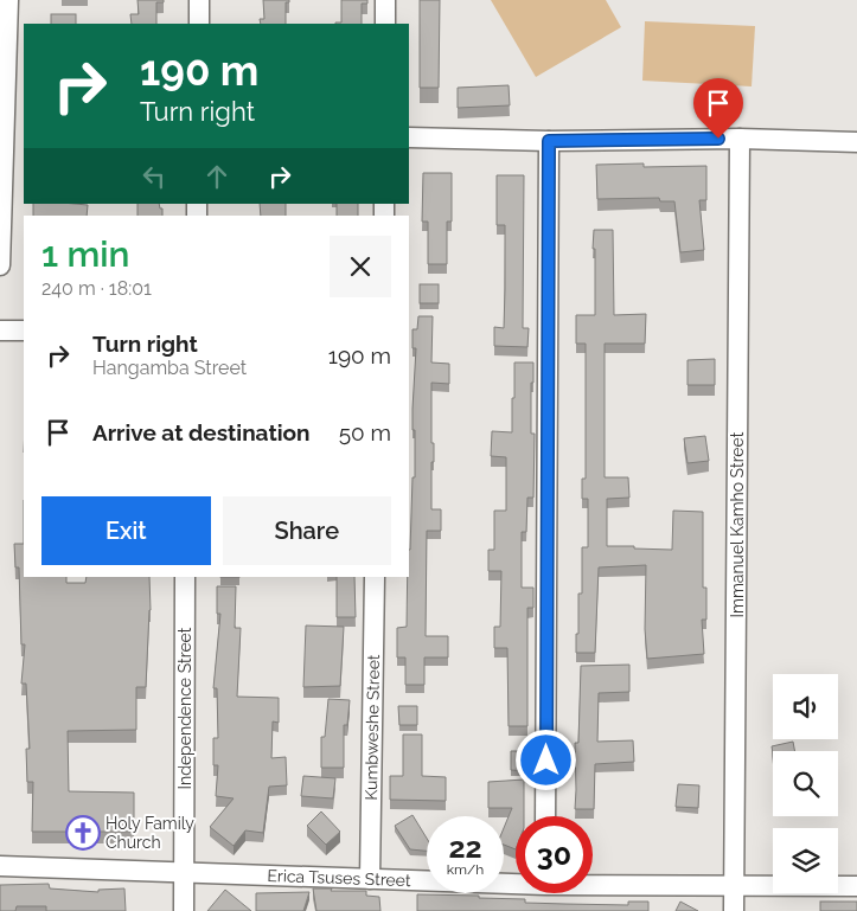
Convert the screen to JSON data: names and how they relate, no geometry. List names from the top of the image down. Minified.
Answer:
{"streets":{"street":["Immanuel Kamho Street","Independence Street","Kumbweshe Street","Erica Tsuses Street"]},"crossings":[["Immanuel Kamho Street","Erica Tsuses Street"],["Independence Street","Erica Tsuses Street"],["Kumbweshe Street","Erica Tsuses Street"]],"places":{"church":["Holy Family Church"]},"page":{"turn":["190 m","Turn right"],"heading":["1 min","240 m · 18:01"],"list":[{"name":"Turn right","note":"Hangamba Street","value":"190 m"},{"name":"Arrive at destination","value":"50 m"}],"buttons":["Exit","Share"],"speed":"22 km/h","limit":"30"}}
